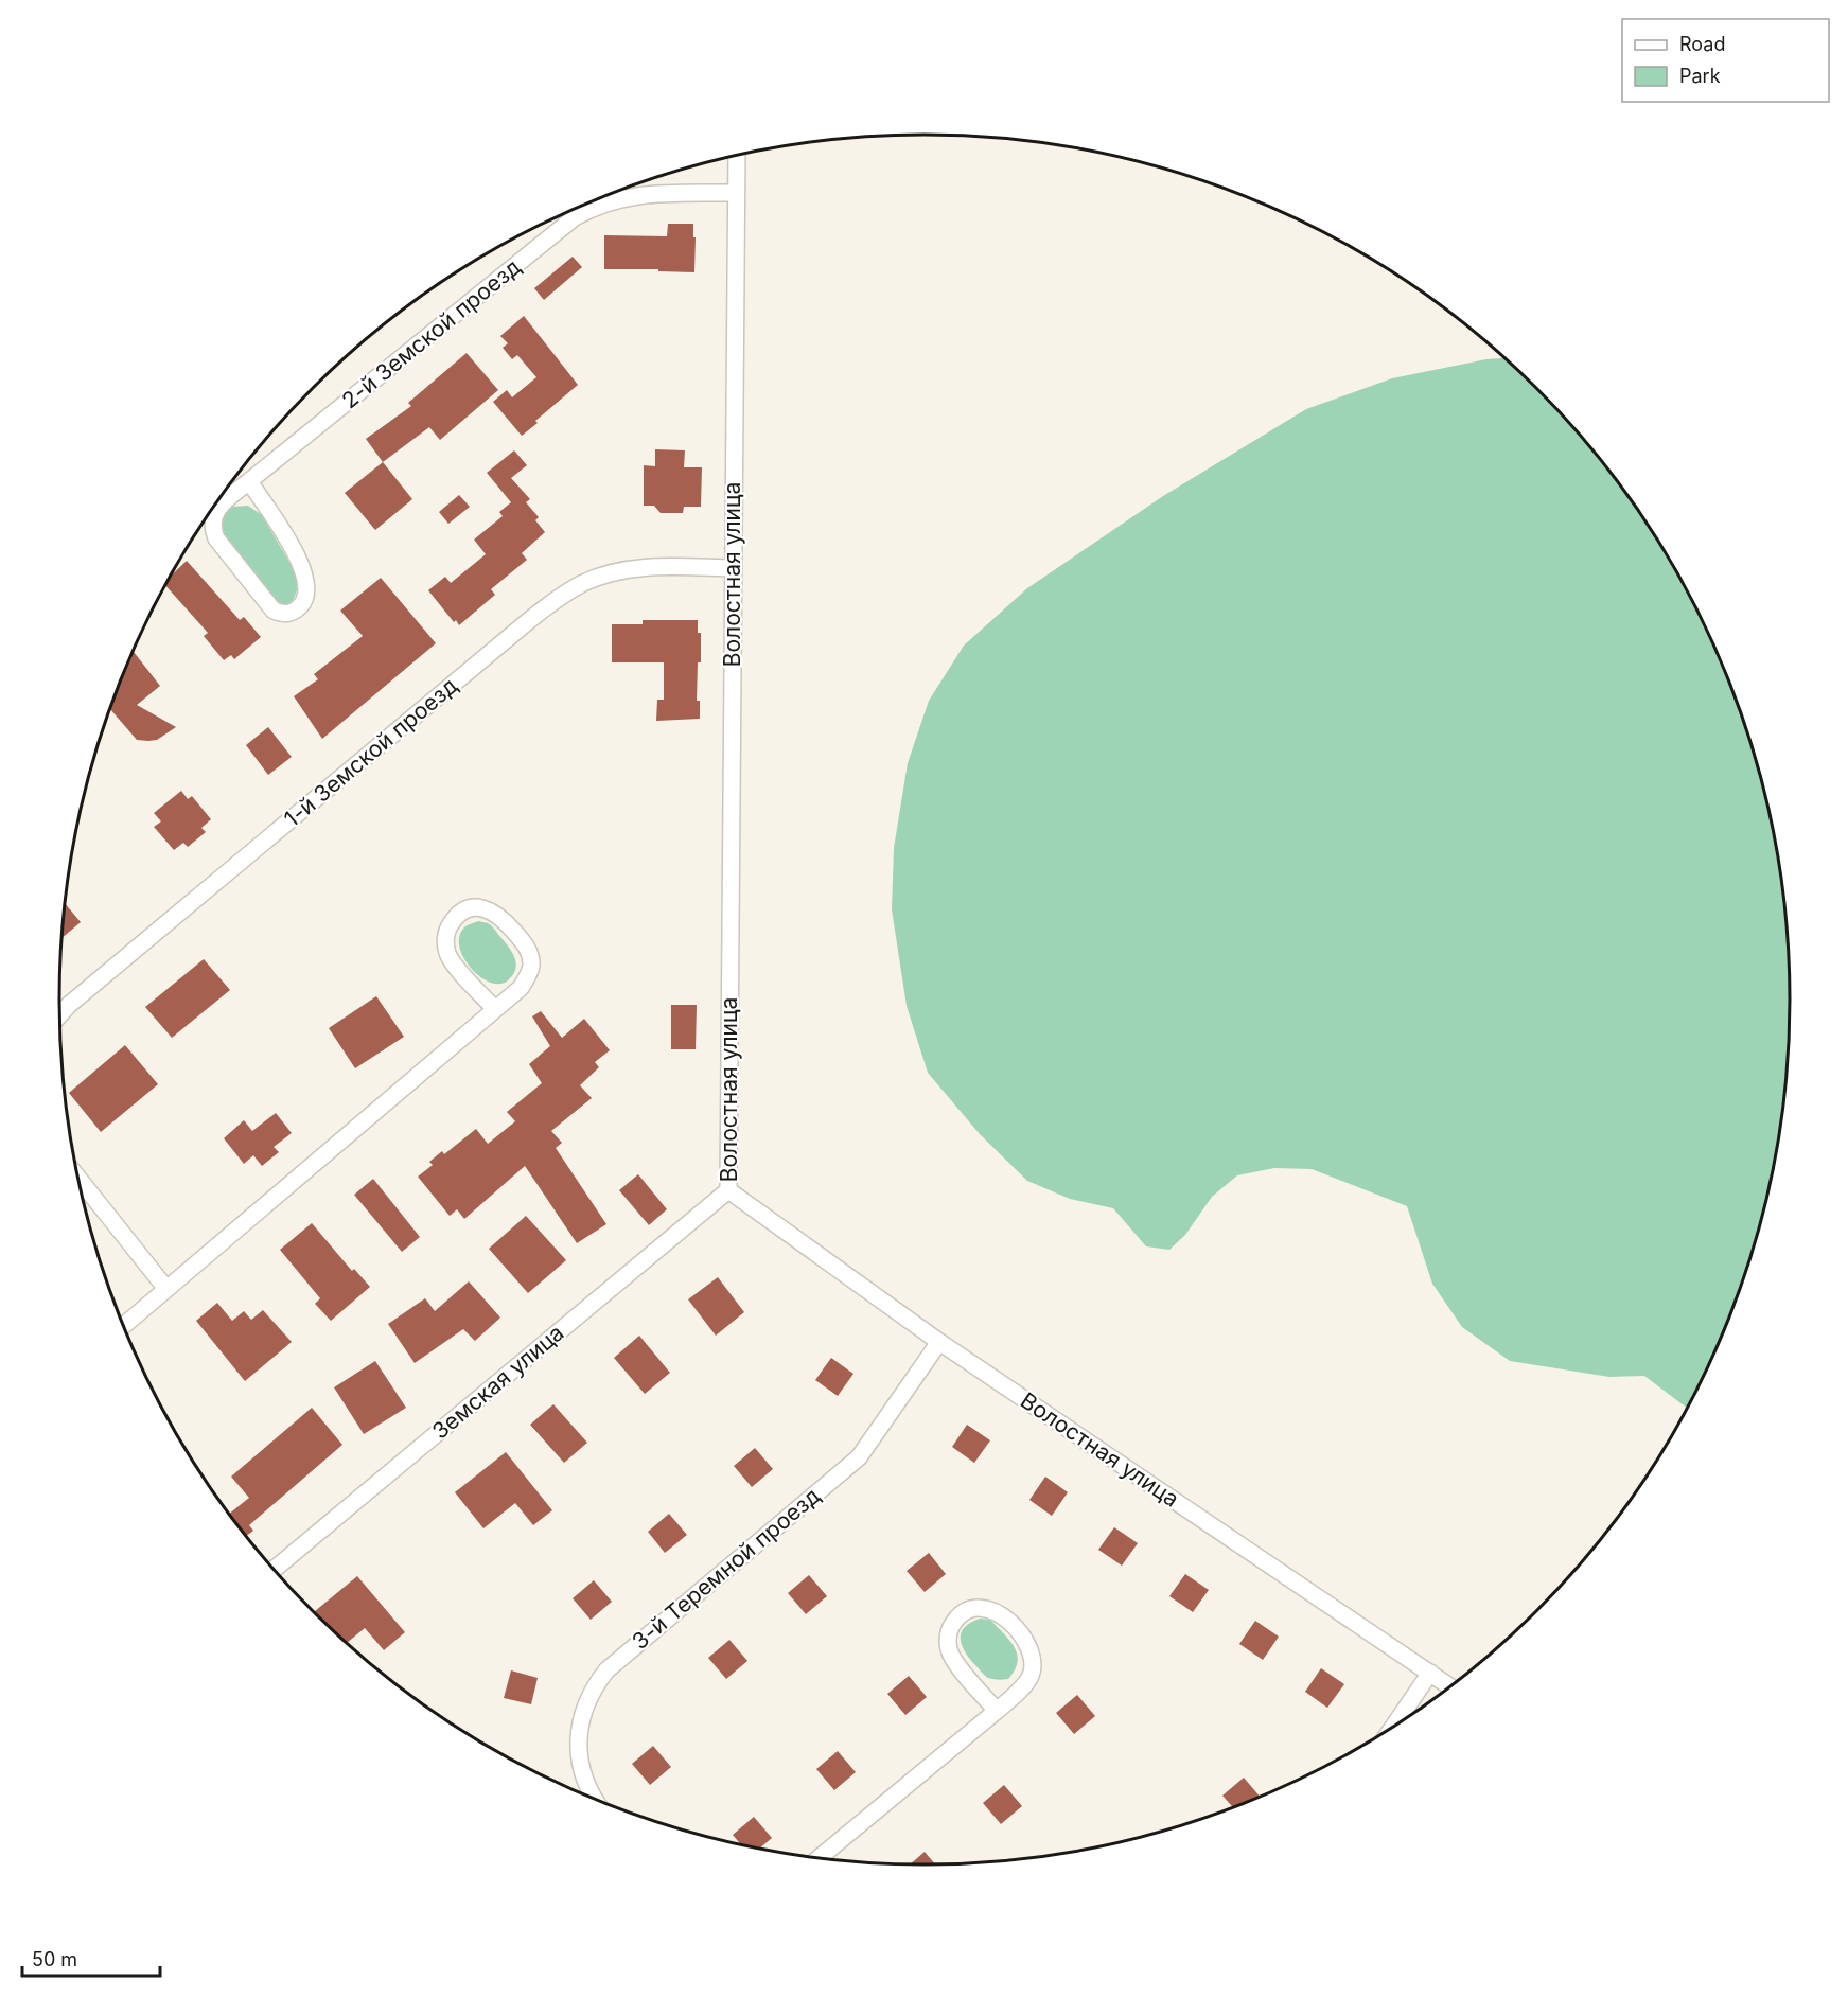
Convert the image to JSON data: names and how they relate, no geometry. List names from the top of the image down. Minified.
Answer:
{"streets":{"street":["2-й Земской проезд","Волостная улица","1-й Земской проезд","Земская улица","3-й Теремной проезд"]},"crossings":[["2-й Земской проезд","Волостная улица"],["Волостная улица","1-й Земской проезд"],["Волостная улица","Земская улица"],["Волостная улица","3-й Теремной проезд"]],"legend":["Road","Park"],"scale_bar":"50 m"}
